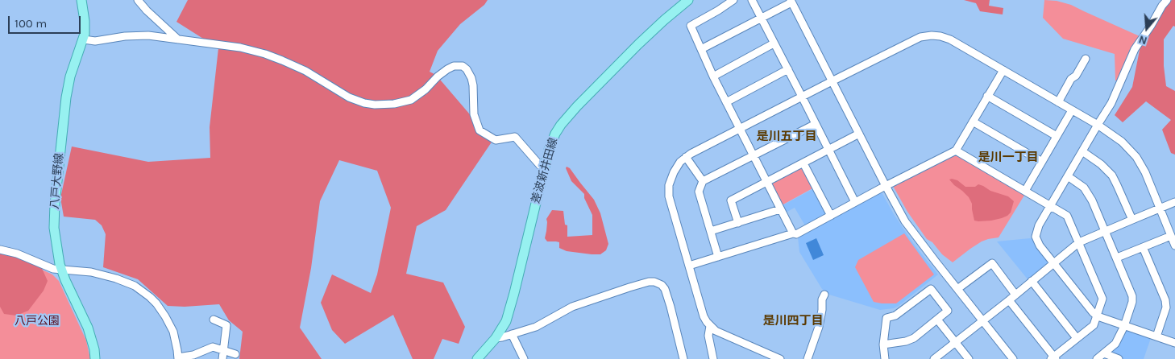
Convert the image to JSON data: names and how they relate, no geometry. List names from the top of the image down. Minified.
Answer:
{"streets":{"main road":["差波新井田線","八戸大野線"]},"districts":["是川五丁目","是川一丁目","是川四丁目"],"parks":["八戸公園"],"scale_bar":"100 m","north":"bottom"}
